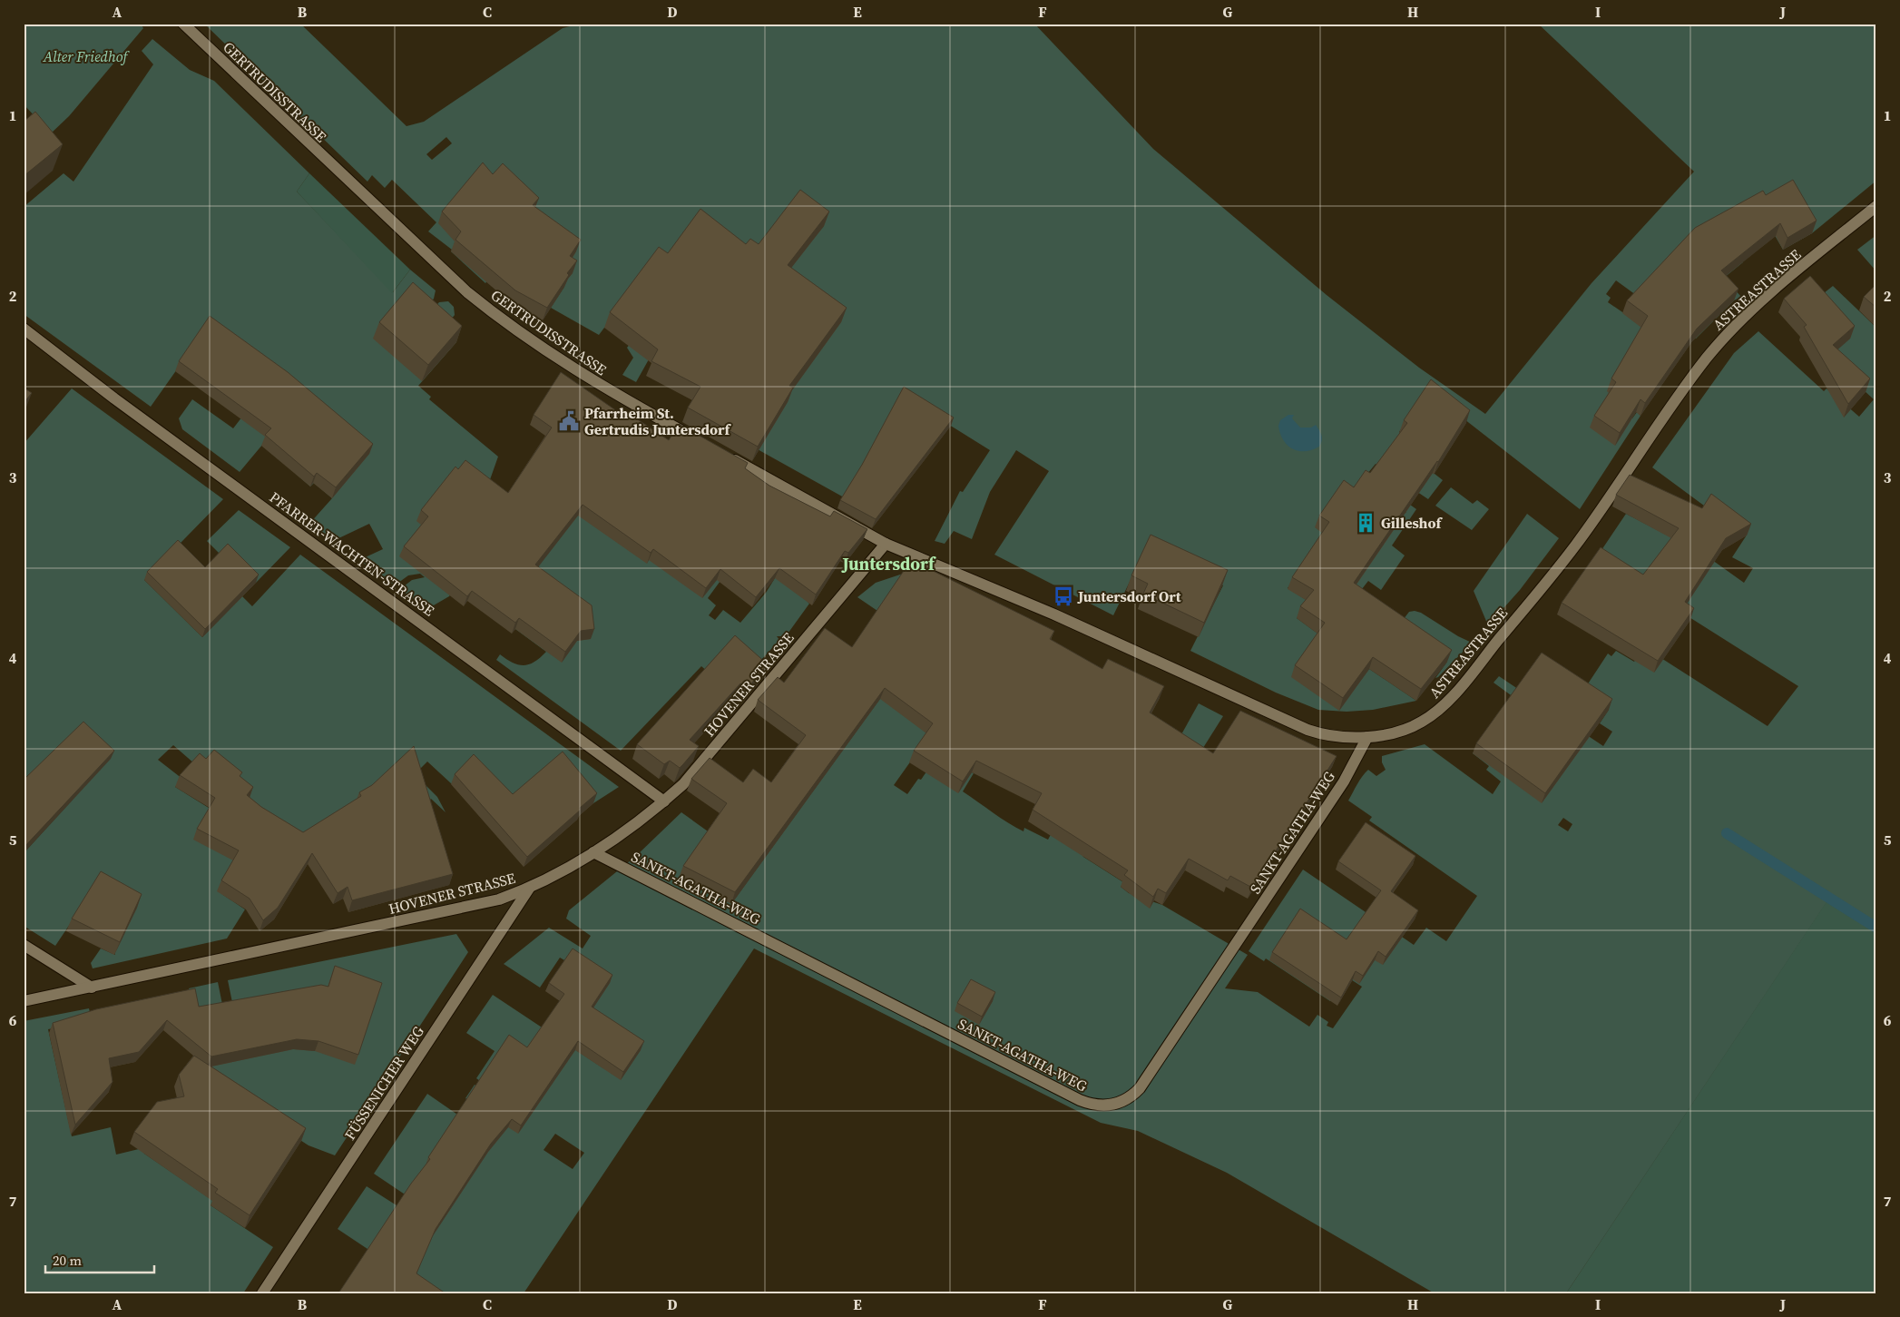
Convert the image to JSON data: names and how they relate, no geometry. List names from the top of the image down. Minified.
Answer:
{"streets":{"street":["GERTRUDISSTRASSE","ASTREASTRASSE","PFARRER-WACHTEN-STRASSE","HOVENER STRASSE","SANKT-AGATHA-WEG","FÜSSENICHER WEG"]},"crossings":[["ASTREASTRASSE","HOVENER STRASSE"],["ASTREASTRASSE","SANKT-AGATHA-WEG"],["PFARRER-WACHTEN-STRASSE","HOVENER STRASSE"],["HOVENER STRASSE","SANKT-AGATHA-WEG"],["HOVENER STRASSE","FÜSSENICHER WEG"]],"districts":["Juntersdorf"],"parks":["Alter Friedhof"],"places":{"public building":["Pfarrheim St. Gertrudis Juntersdorf"],"building":["Gilleshof"],"bus stop":["Juntersdorf Ort"]},"scale_bar":"20 m","grid":{"columns":["A","B","C","D","E","F","G","H","I","J"],"rows":["1","2","3","4","5","6","7"]}}
